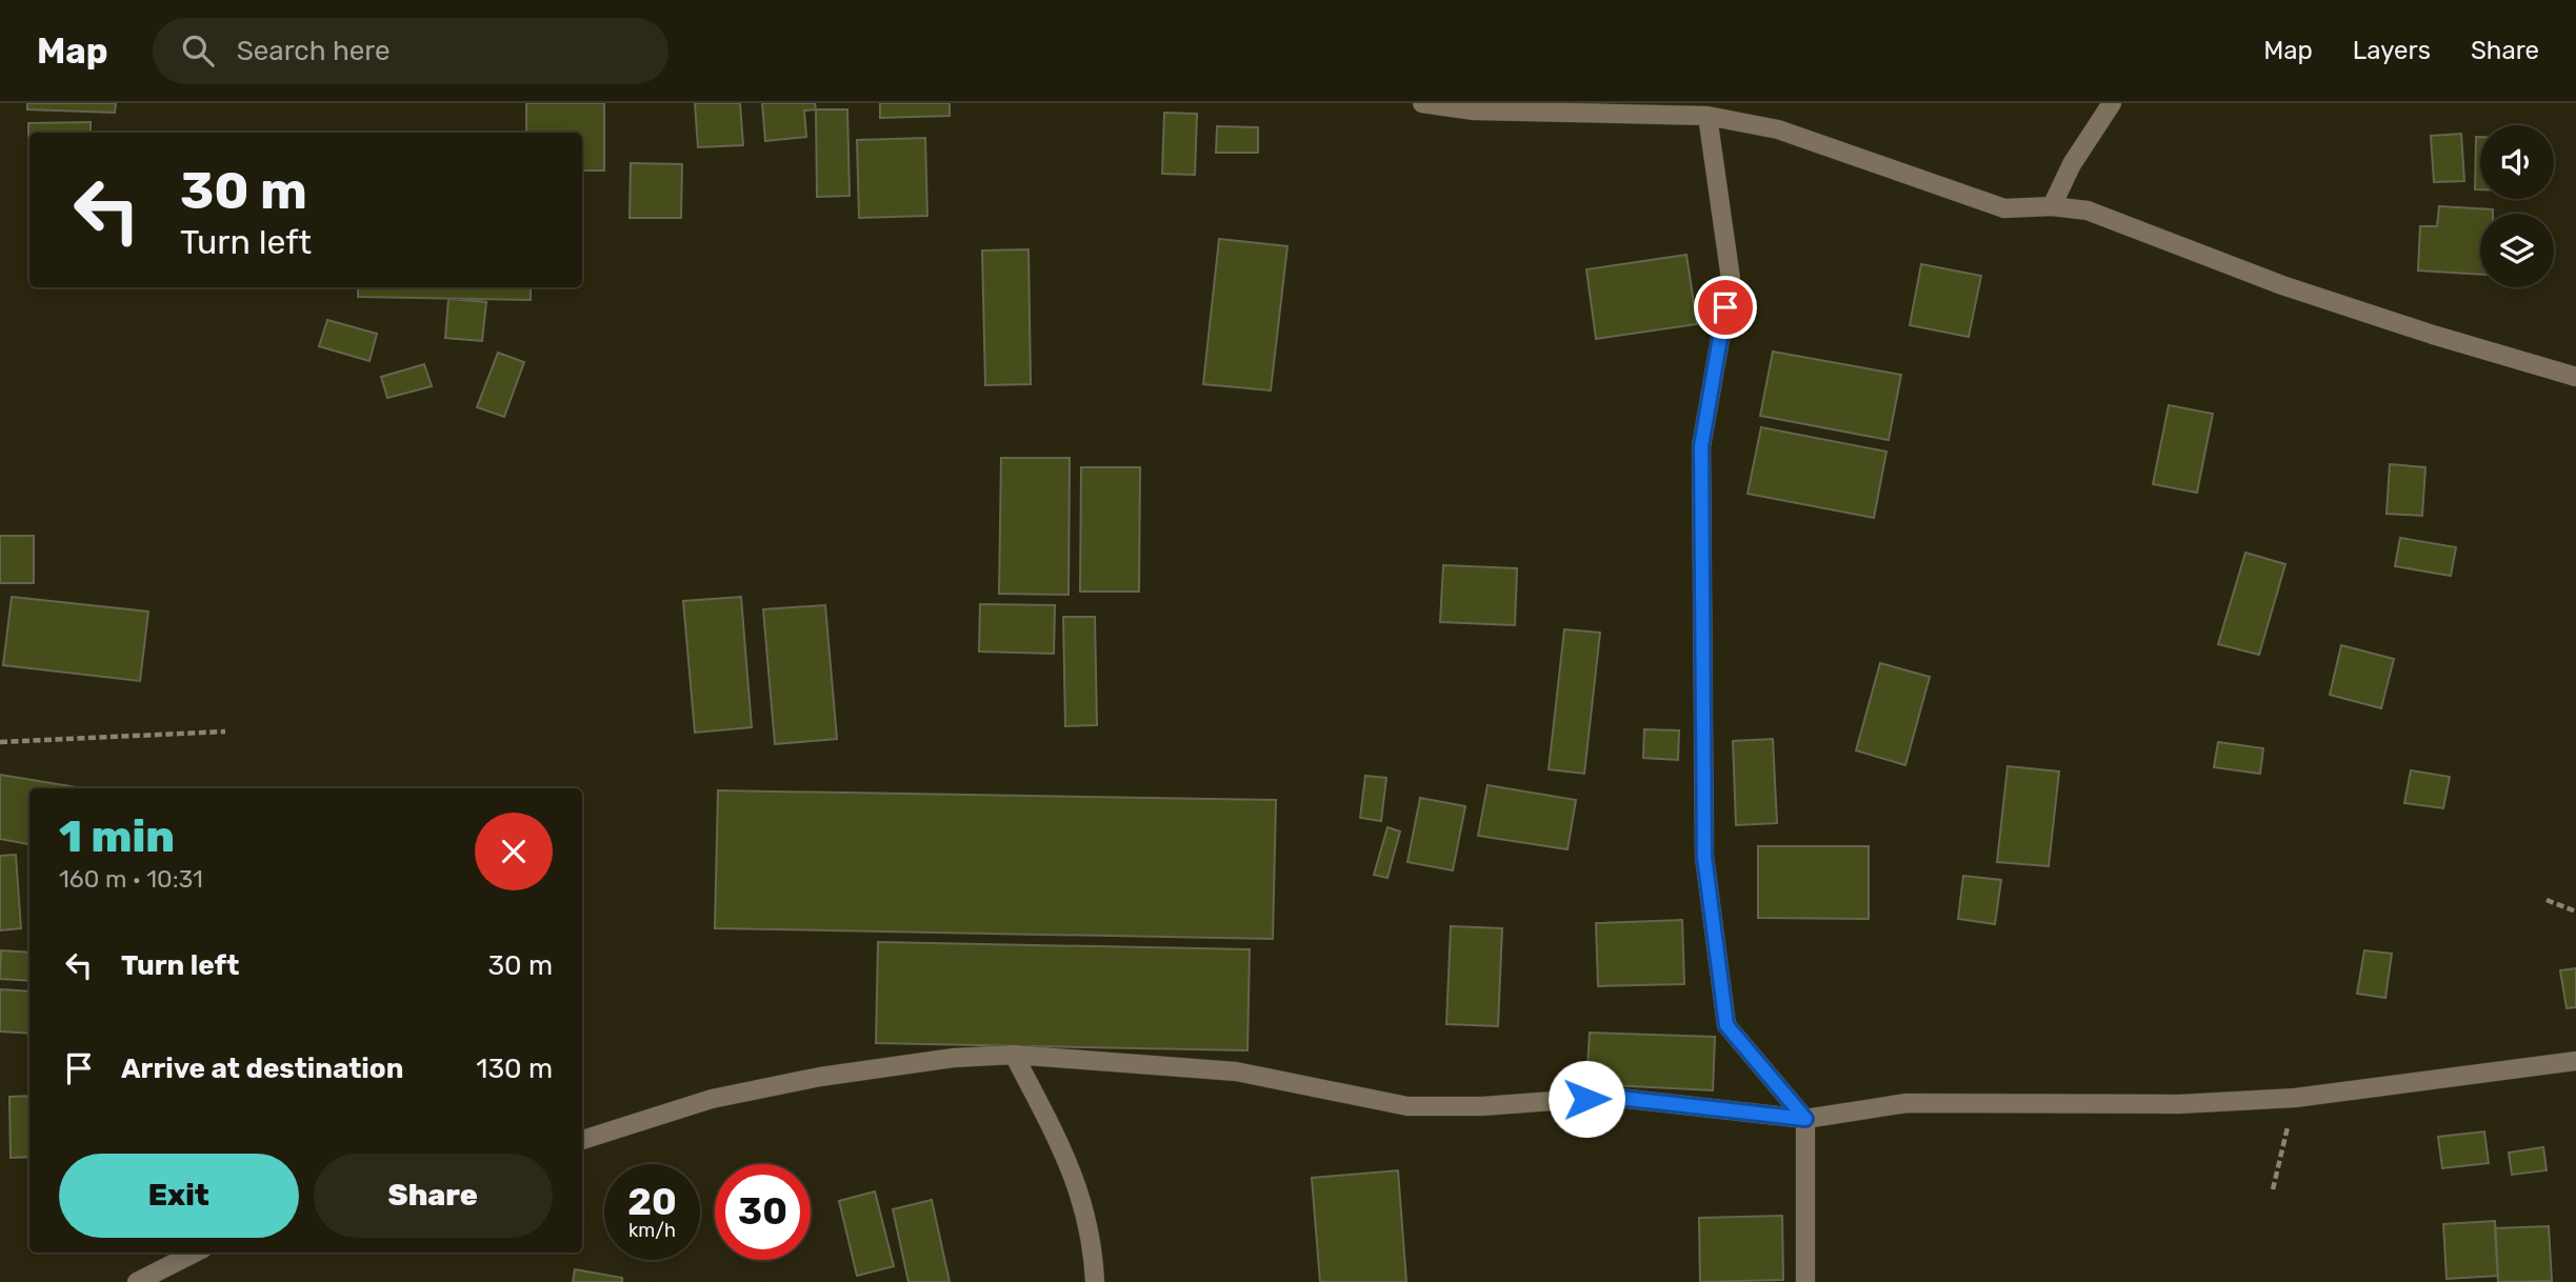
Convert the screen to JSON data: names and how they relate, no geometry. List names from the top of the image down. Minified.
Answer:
{"page":{"header":"Map","search":"Search here","nav":["Map","Layers","Share"],"turn":["30 m","Turn left"],"heading":["1 min","160 m · 10:31"],"list":[{"name":"Turn left","value":"30 m"},{"name":"Arrive at destination","value":"130 m"}],"buttons":["Exit","Share"],"speed":"20 km/h","limit":"30"}}
